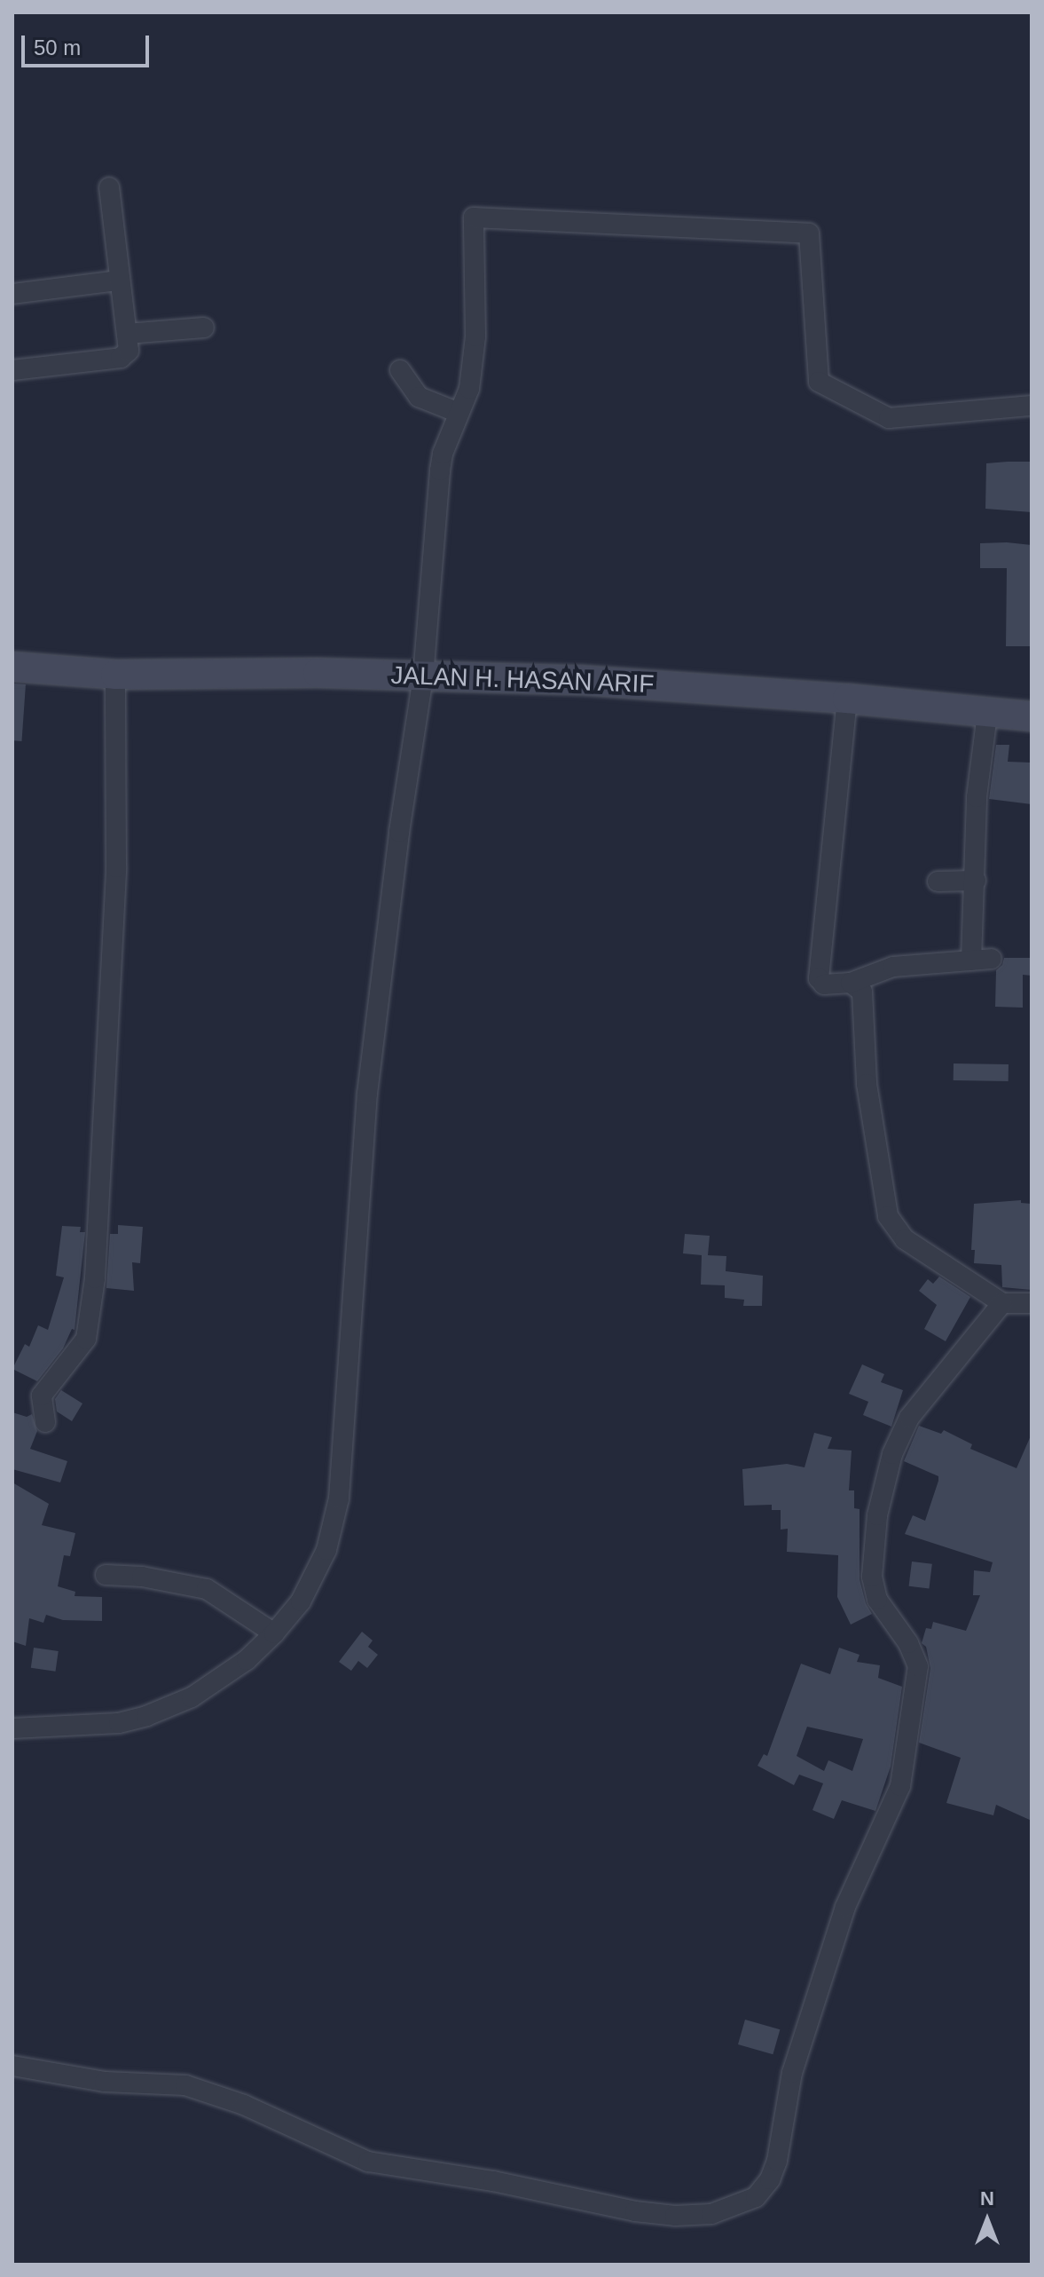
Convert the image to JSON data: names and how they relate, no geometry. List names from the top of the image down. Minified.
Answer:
{"streets":{"main road":["JALAN H. HASAN ARIF"]},"scale_bar":"50 m","north":"top"}
